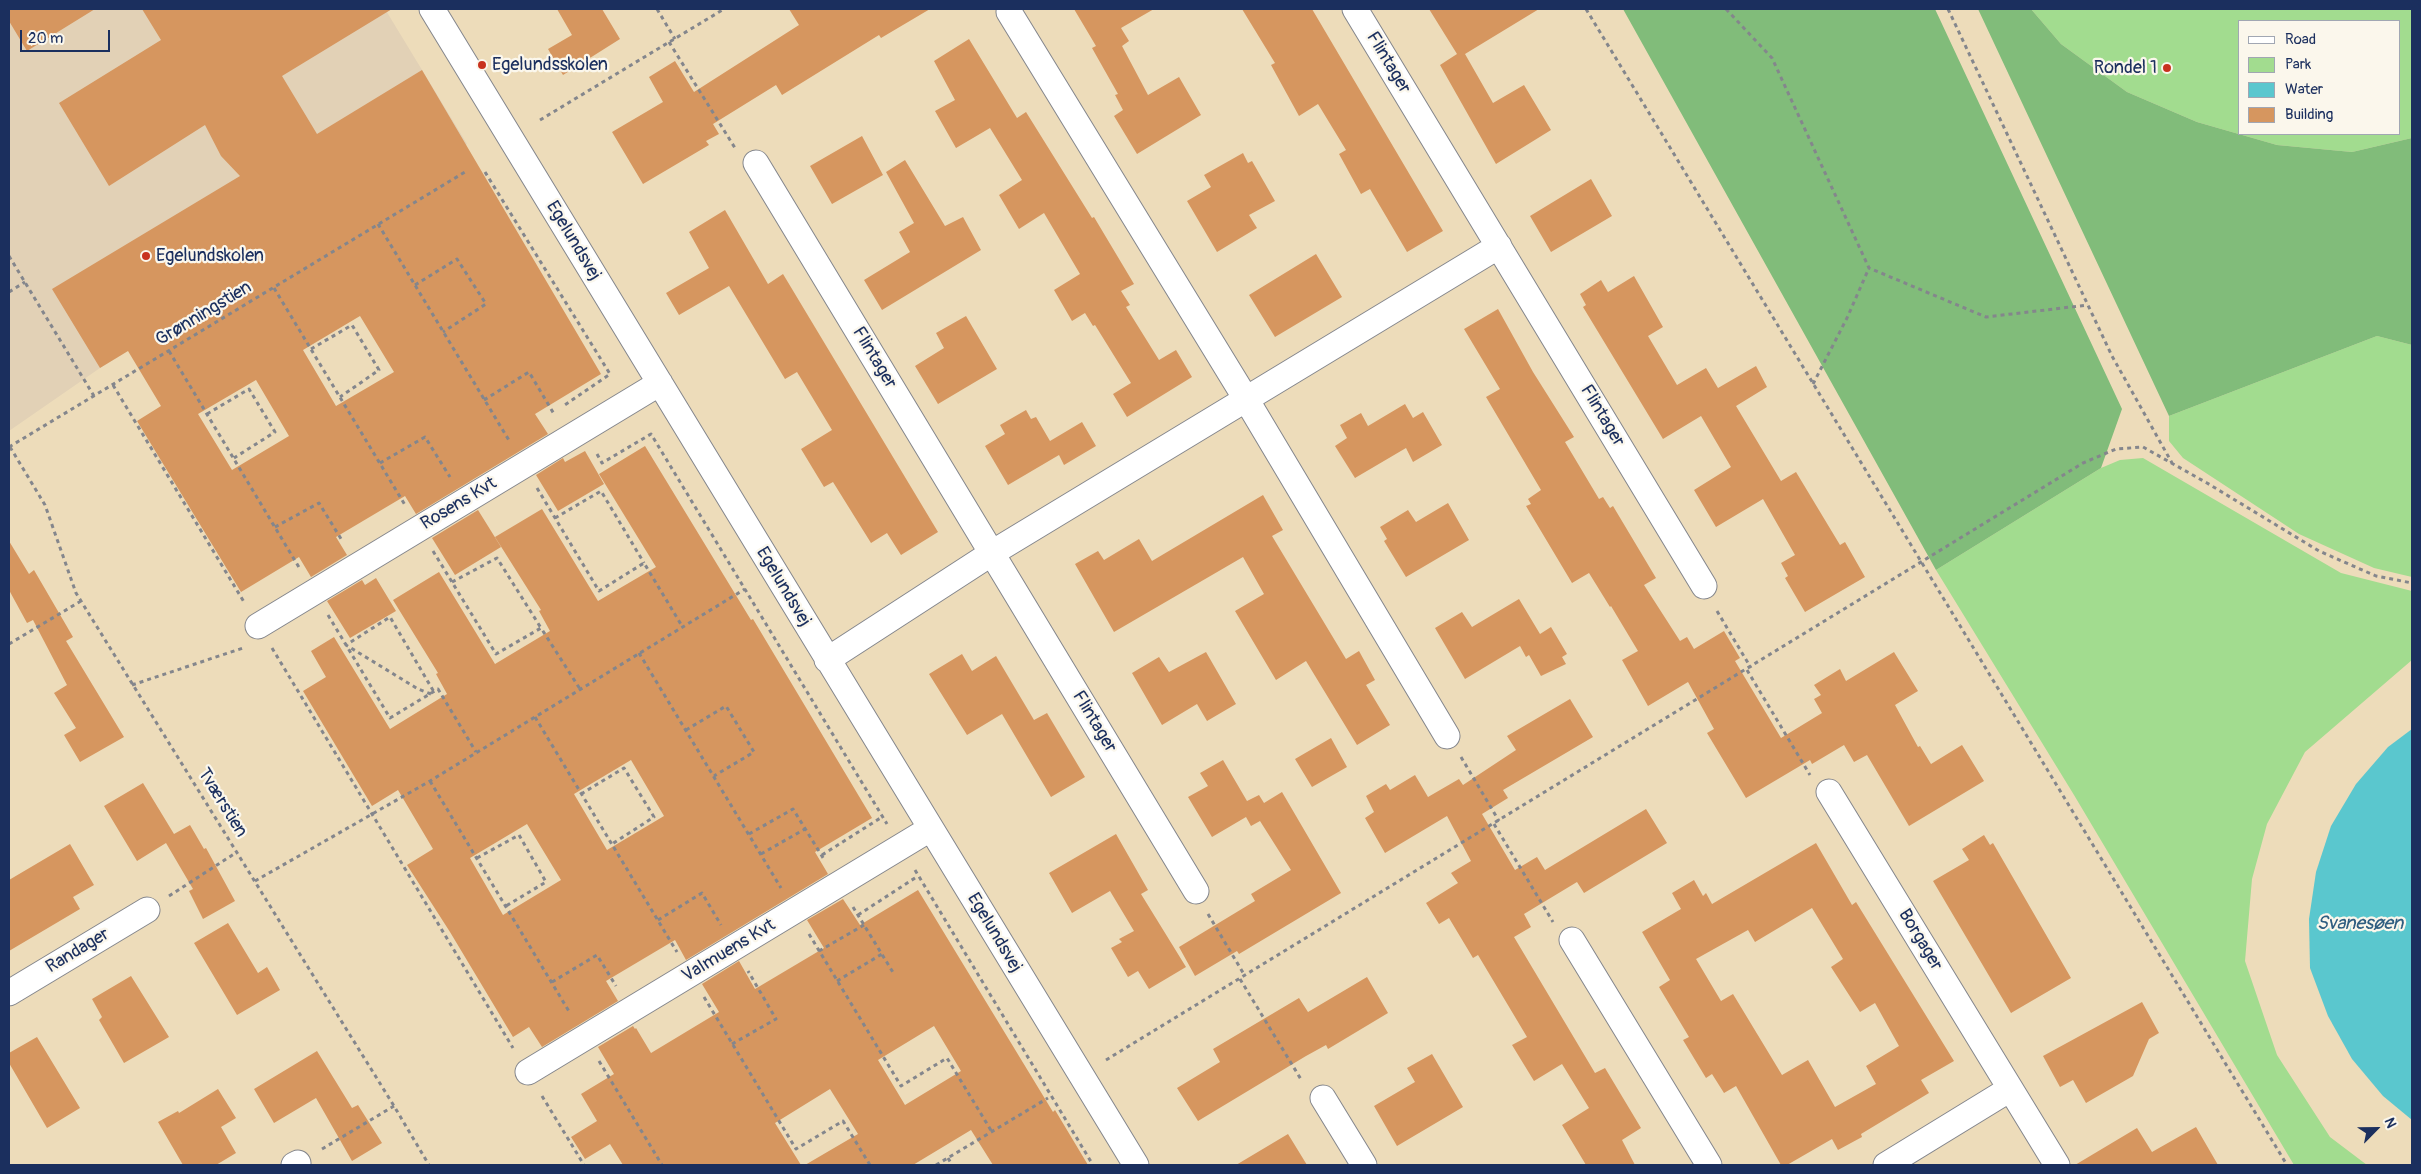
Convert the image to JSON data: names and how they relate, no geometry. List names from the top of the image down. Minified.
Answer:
{"streets":{"street":["Flintager","Egelundsvej","Rosens Kvt","Borgager","Randager","Valmuens Kvt"],"path":["Grønningstien","Tværstien"]},"crossings":[["Egelundsvej","Rosens Kvt"],["Egelundsvej","Valmuens Kvt"],["Grønningstien","Tværstien"]],"water":["Svanesøen"],"places":["Egelundsskolen","Rondel 1","Egelundskolen"],"legend":["Road","Park","Water","Building"],"scale_bar":"20 m","north":"top right"}
